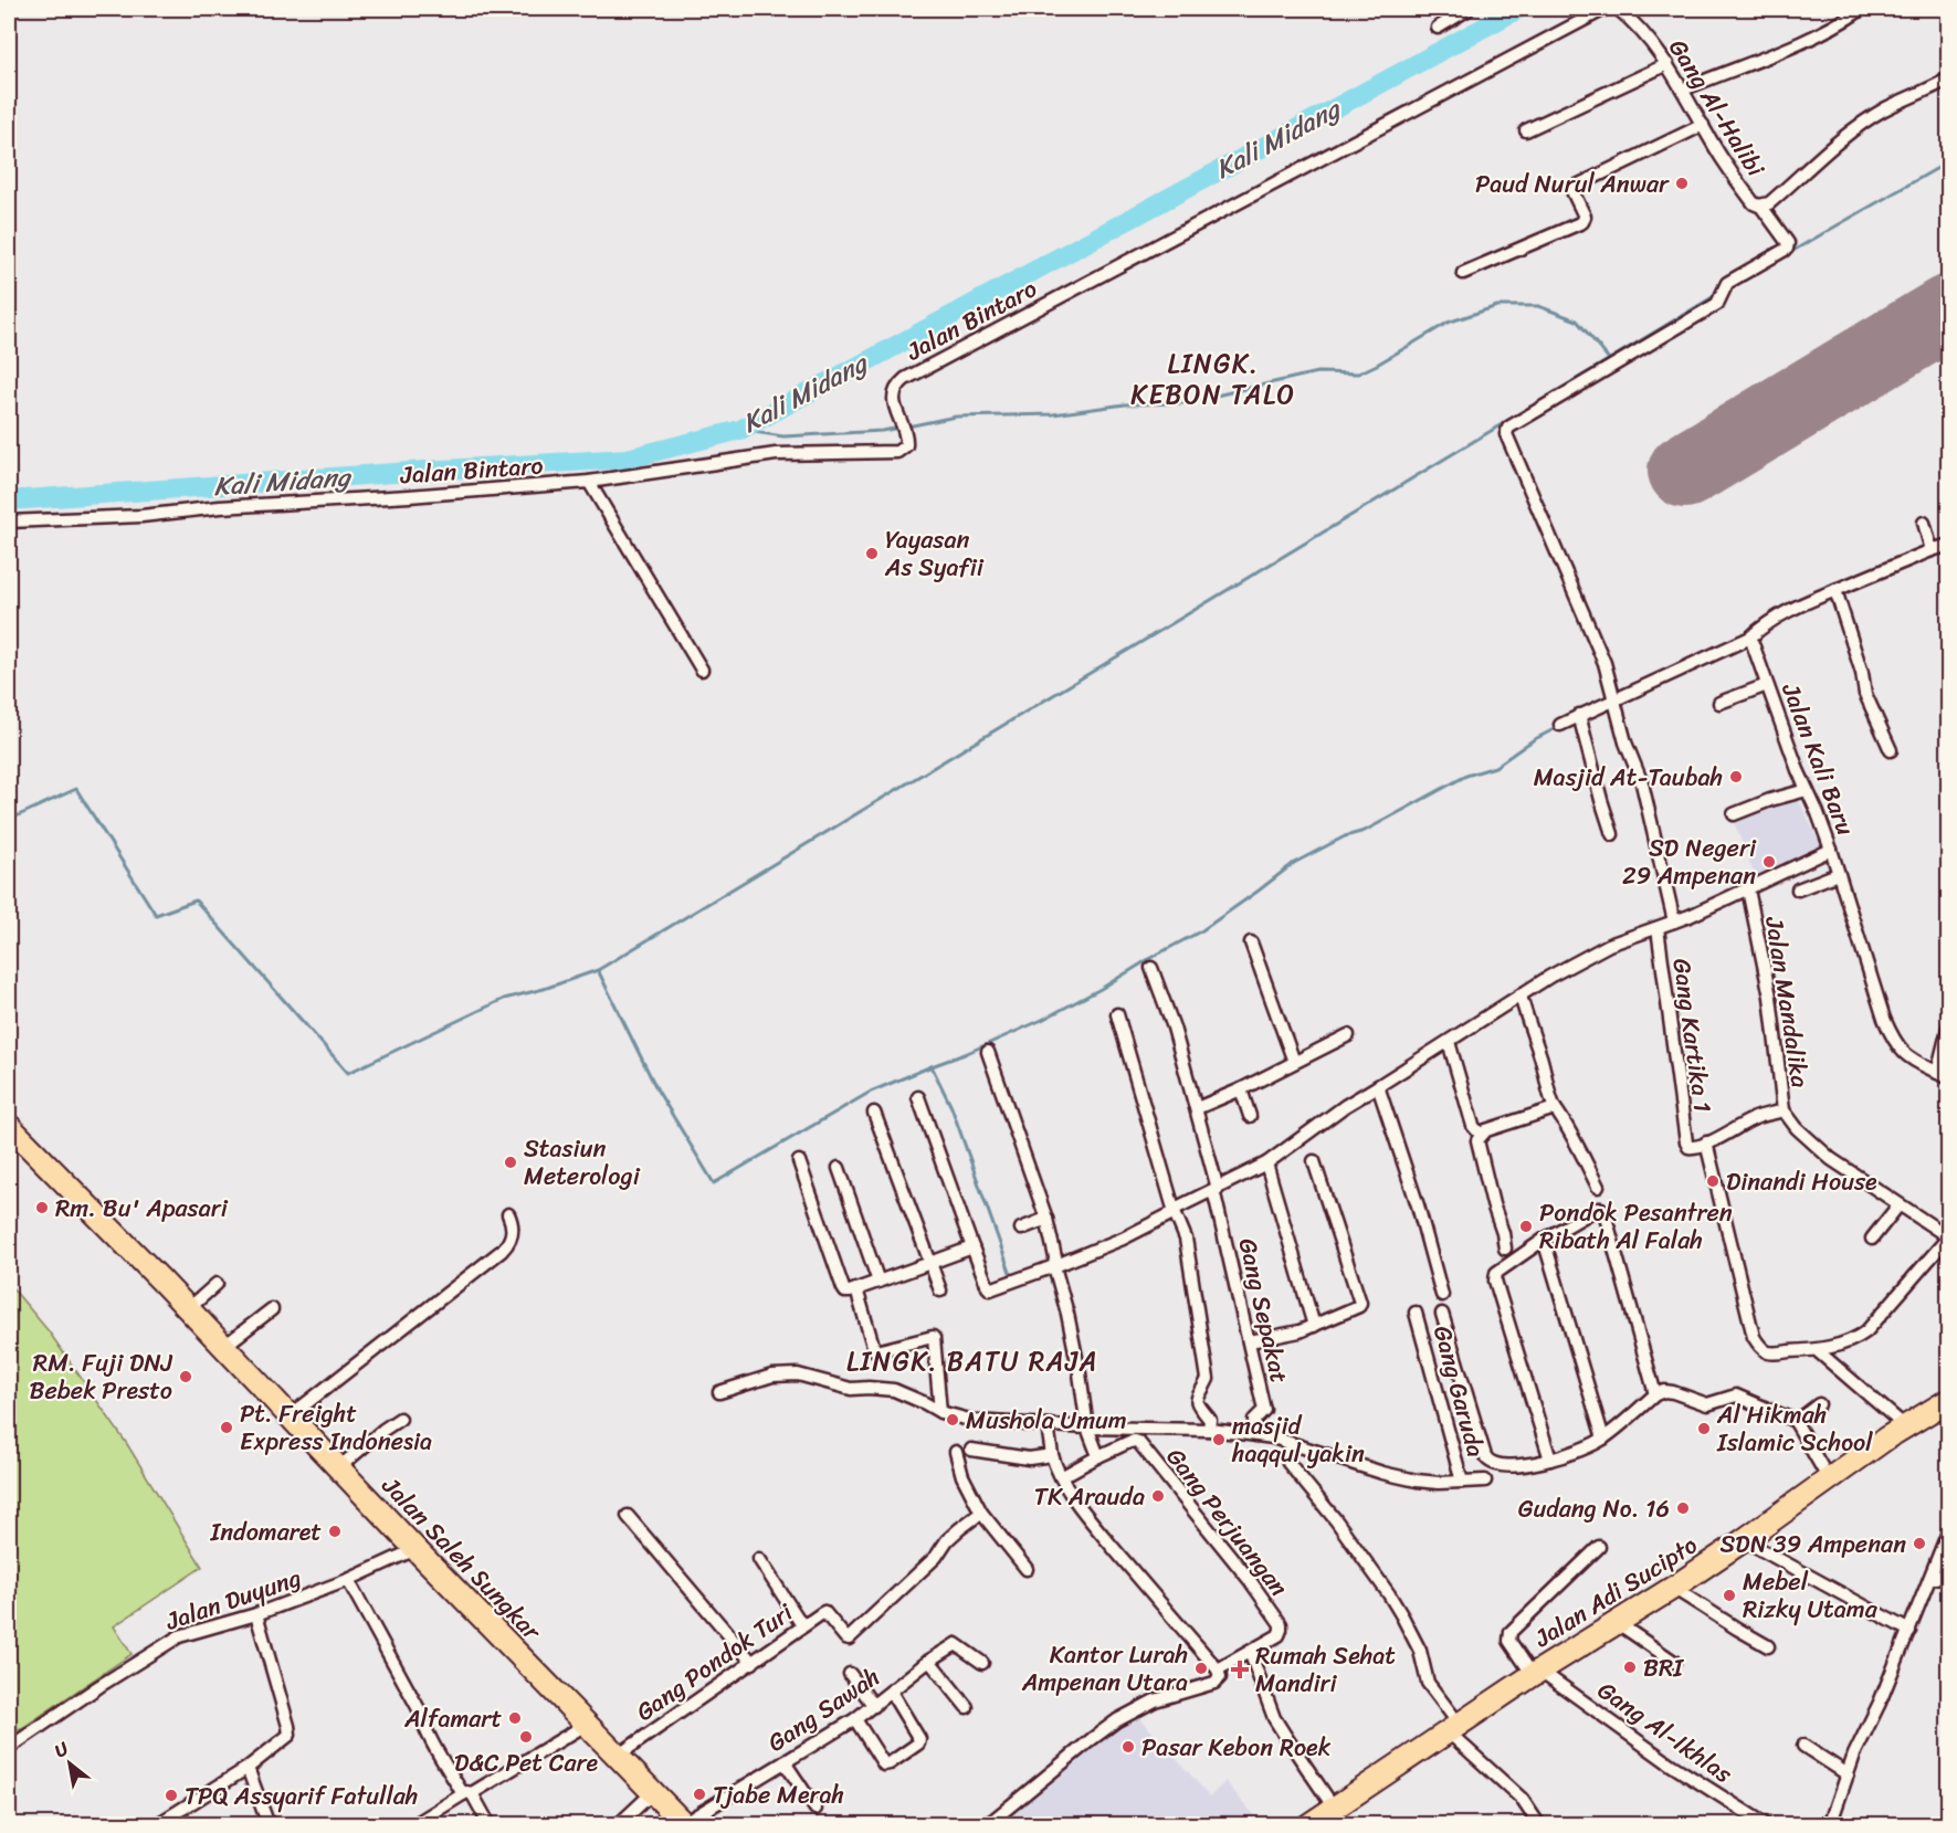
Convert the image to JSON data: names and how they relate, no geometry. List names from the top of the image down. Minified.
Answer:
{"streets":{"highway":["Jalan Saleh Sungkar","Jalan Adi Sucipto"],"street":["Gang Al-Halibi","Jalan Bintaro","Jalan Kali Baru","Jalan Mandalika","Gang Kartika 1","Gang Sepakat","Gang Garuda","Gang Perjuangan","Jalan Duyung","Gang Pondok Turi","Gang Sawah","Gang Al-Ikhlas"]},"crossings":[["Jalan Saleh Sungkar","Jalan Duyung"],["Jalan Saleh Sungkar","Gang Pondok Turi"],["Jalan Saleh Sungkar","Gang Sawah"],["Jalan Adi Sucipto","Gang Al-Ikhlas"]],"districts":["LINGK. KEBON TALO","LINGK. BATU RAJA"],"water":["Kali Midang"],"places":{"other":["Paud Nurul Anwar","Yayasan As Syafii","Masjid At-Taubah","SD Negeri 29 Ampenan","Stasiun Meterologi","Dinandi House","Rm. Bu' Apasari","Pondok Pesantren Ribath Al Falah","RM. Fuji DNJ Bebek Presto","Mushola Umum","Pt. Freight Express Indonesia","Al Hikmah Islamic School","masjid haqqul yakin","TK Arauda","Gudang No. 16","Indomaret","SDN 39 Ampenan","Mebel Rizky Utama","BRI","Kantor Lurah Ampenan Utara","Alfamart","D&C Pet Care","Pasar Kebon Roek","Tjabe Merah","TPQ Assyarif Fatullah"],"health":["Rumah Sehat Mandiri"]},"north":"top left"}
